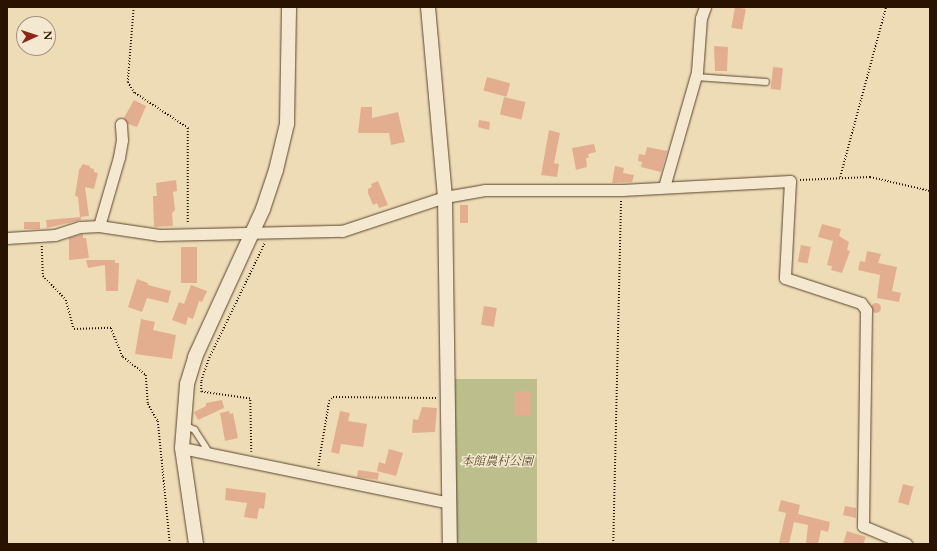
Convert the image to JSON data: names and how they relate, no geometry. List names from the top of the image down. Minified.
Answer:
{"parks":["本館農村公園"],"north":"right"}
